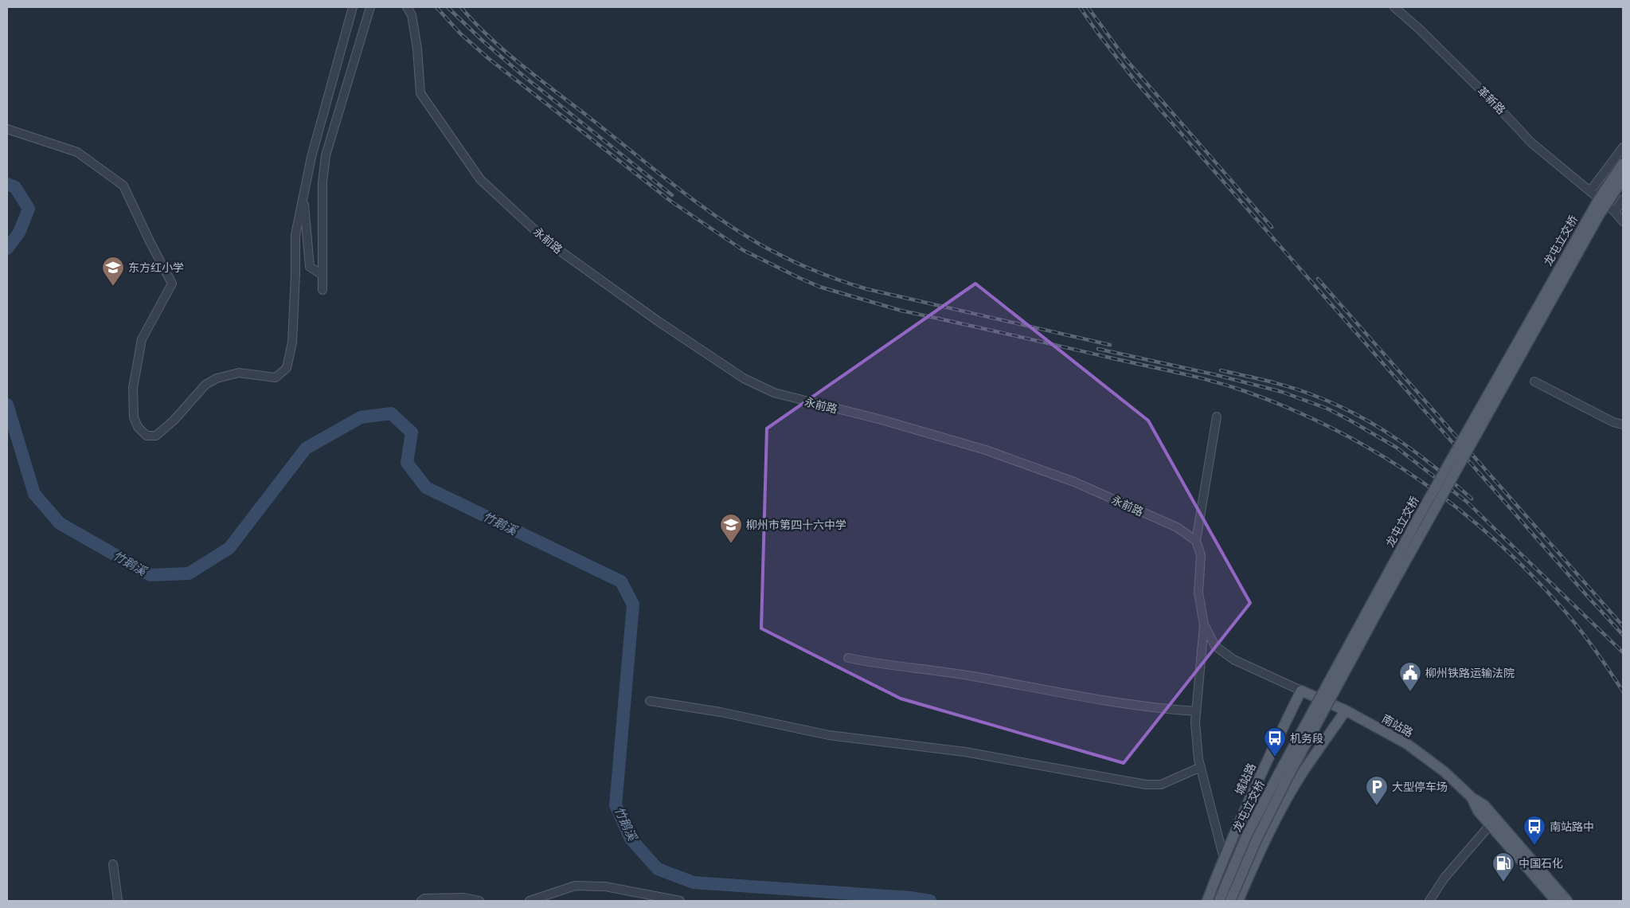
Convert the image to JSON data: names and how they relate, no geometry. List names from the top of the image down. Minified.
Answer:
{"streets":{"main road":["龙屯立交桥","南站路","城站路"],"street":["革新路","永前路"]},"crossings":[["南站路","城站路"]],"water":["竹鹅溪"],"places":{"school or university":["东方红小学","柳州市第四十六中学"],"public building":["柳州铁路运输法院"],"bus stop":["机务段","南站路中"],"parking":["大型停车场"],"fuel station":["中国石化"]}}
